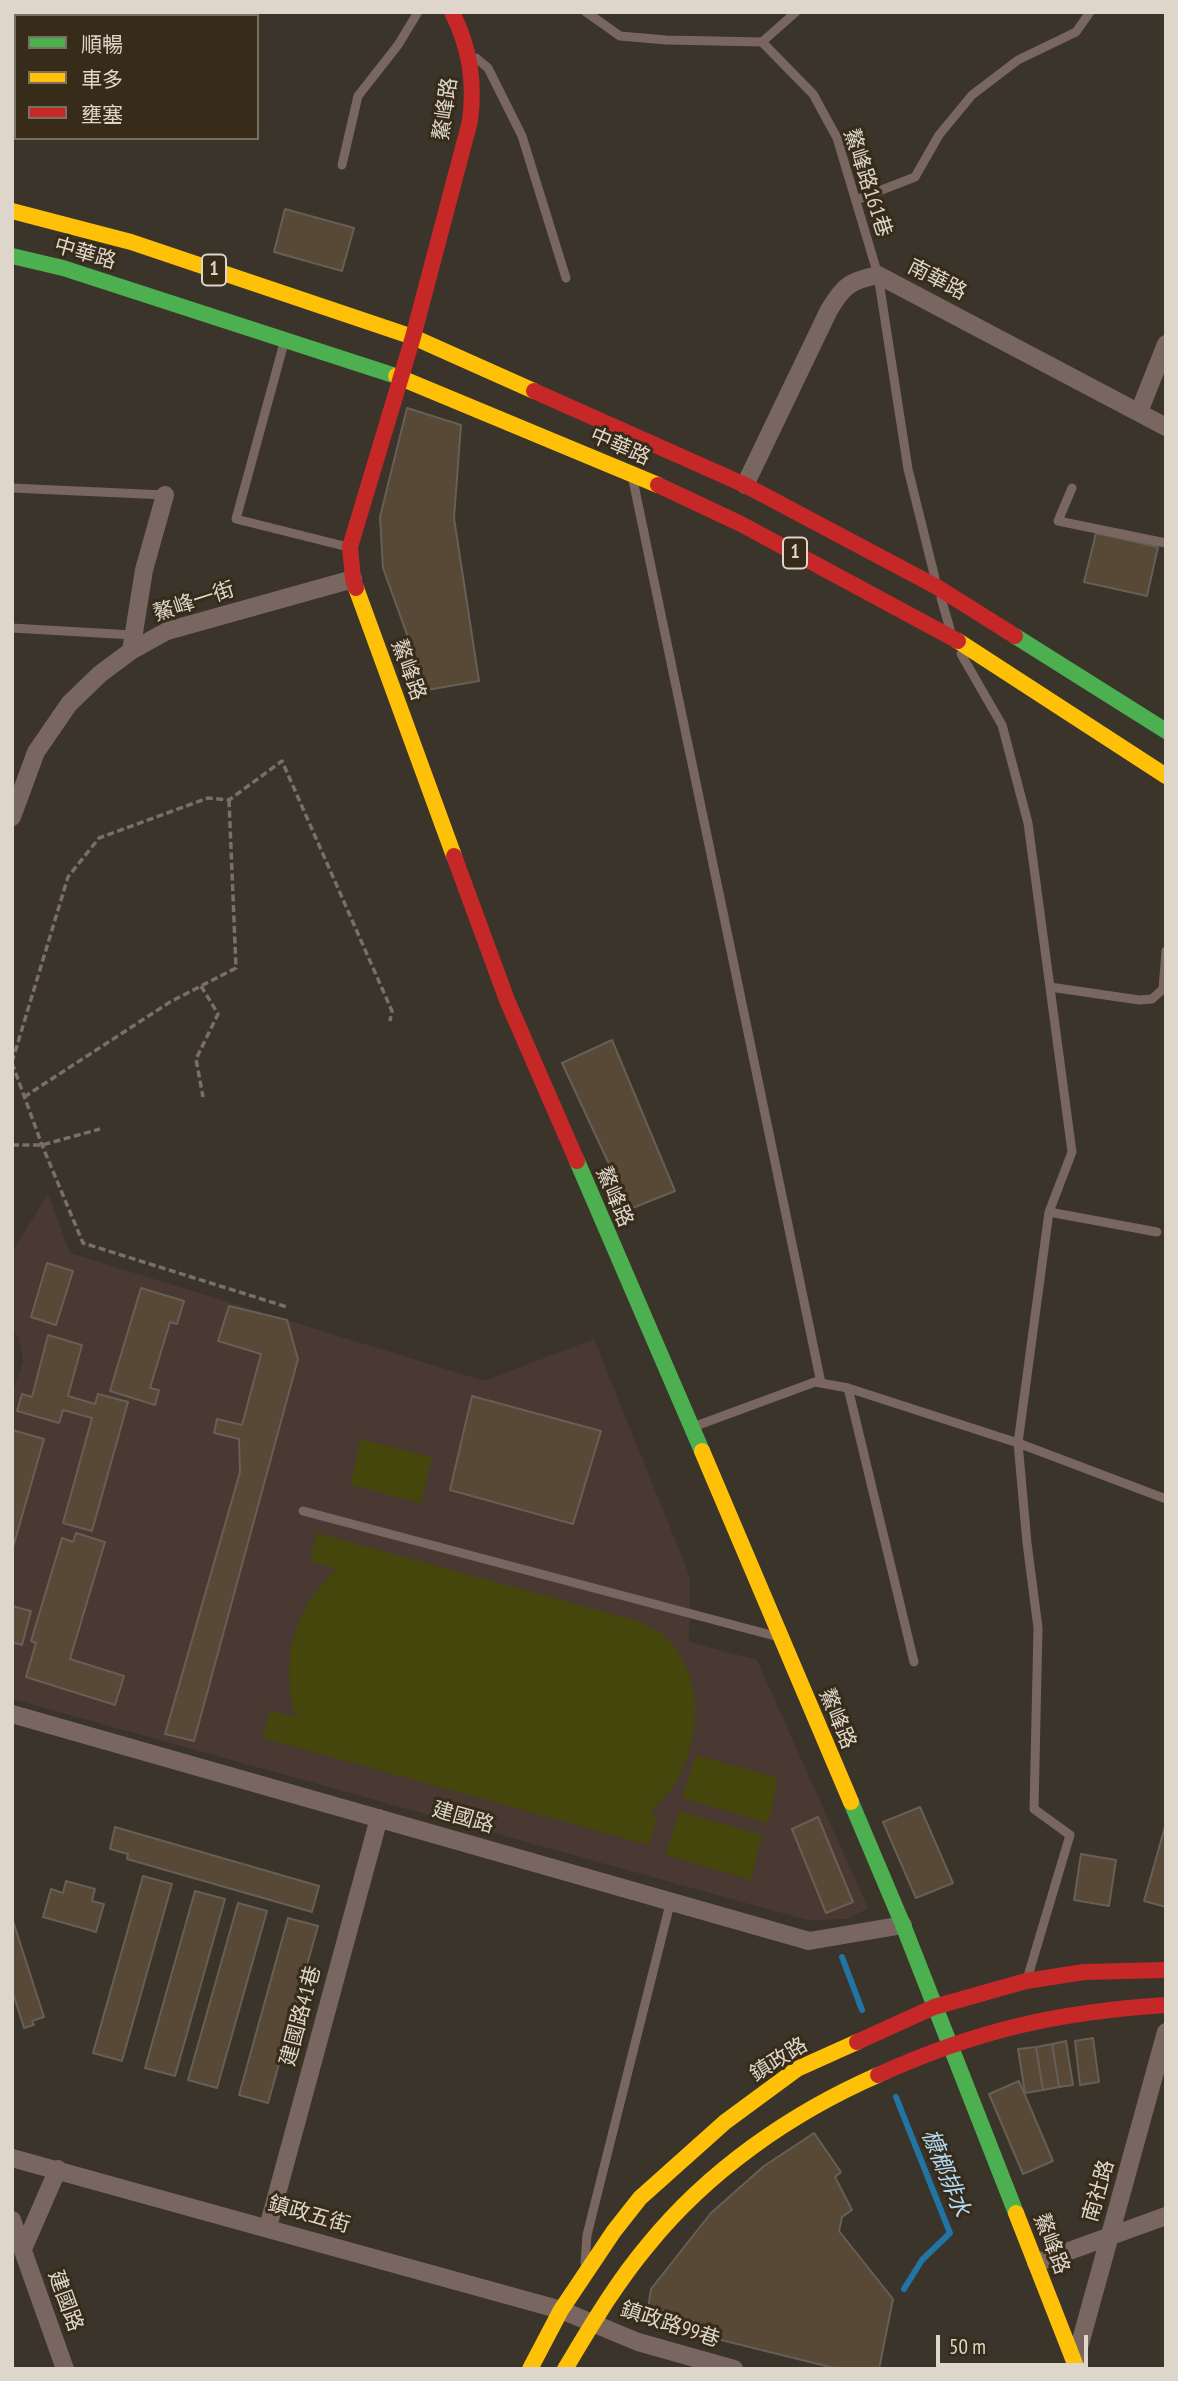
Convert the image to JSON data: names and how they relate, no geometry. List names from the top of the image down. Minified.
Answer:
{"streets":{"street":["鰲峰路","中華路","1","南華路","鰲峰一街","建國路","建國路41巷","鎮政路","南社路","鎮政五街","鎮政路99巷"],"lane":["鰲峰路161巷"]},"crossings":[["鰲峰路","中華路"],["鰲峰路","鰲峰一街"],["鰲峰路","建國路"],["鰲峰路","鎮政路"],["鰲峰路","南社路"],["鰲峰路161巷","中華路"],["鰲峰路161巷","南華路"],["鰲峰路161巷","鎮政路"],["中華路","南華路"],["建國路","建國路41巷"],["建國路41巷","鎮政五街"],["鎮政路","鎮政五街"],["鎮政五街","鎮政路99巷"]],"water":["槺榔排水"],"legend":["順暢","車多","壅塞"],"scale_bar":"50 m"}
